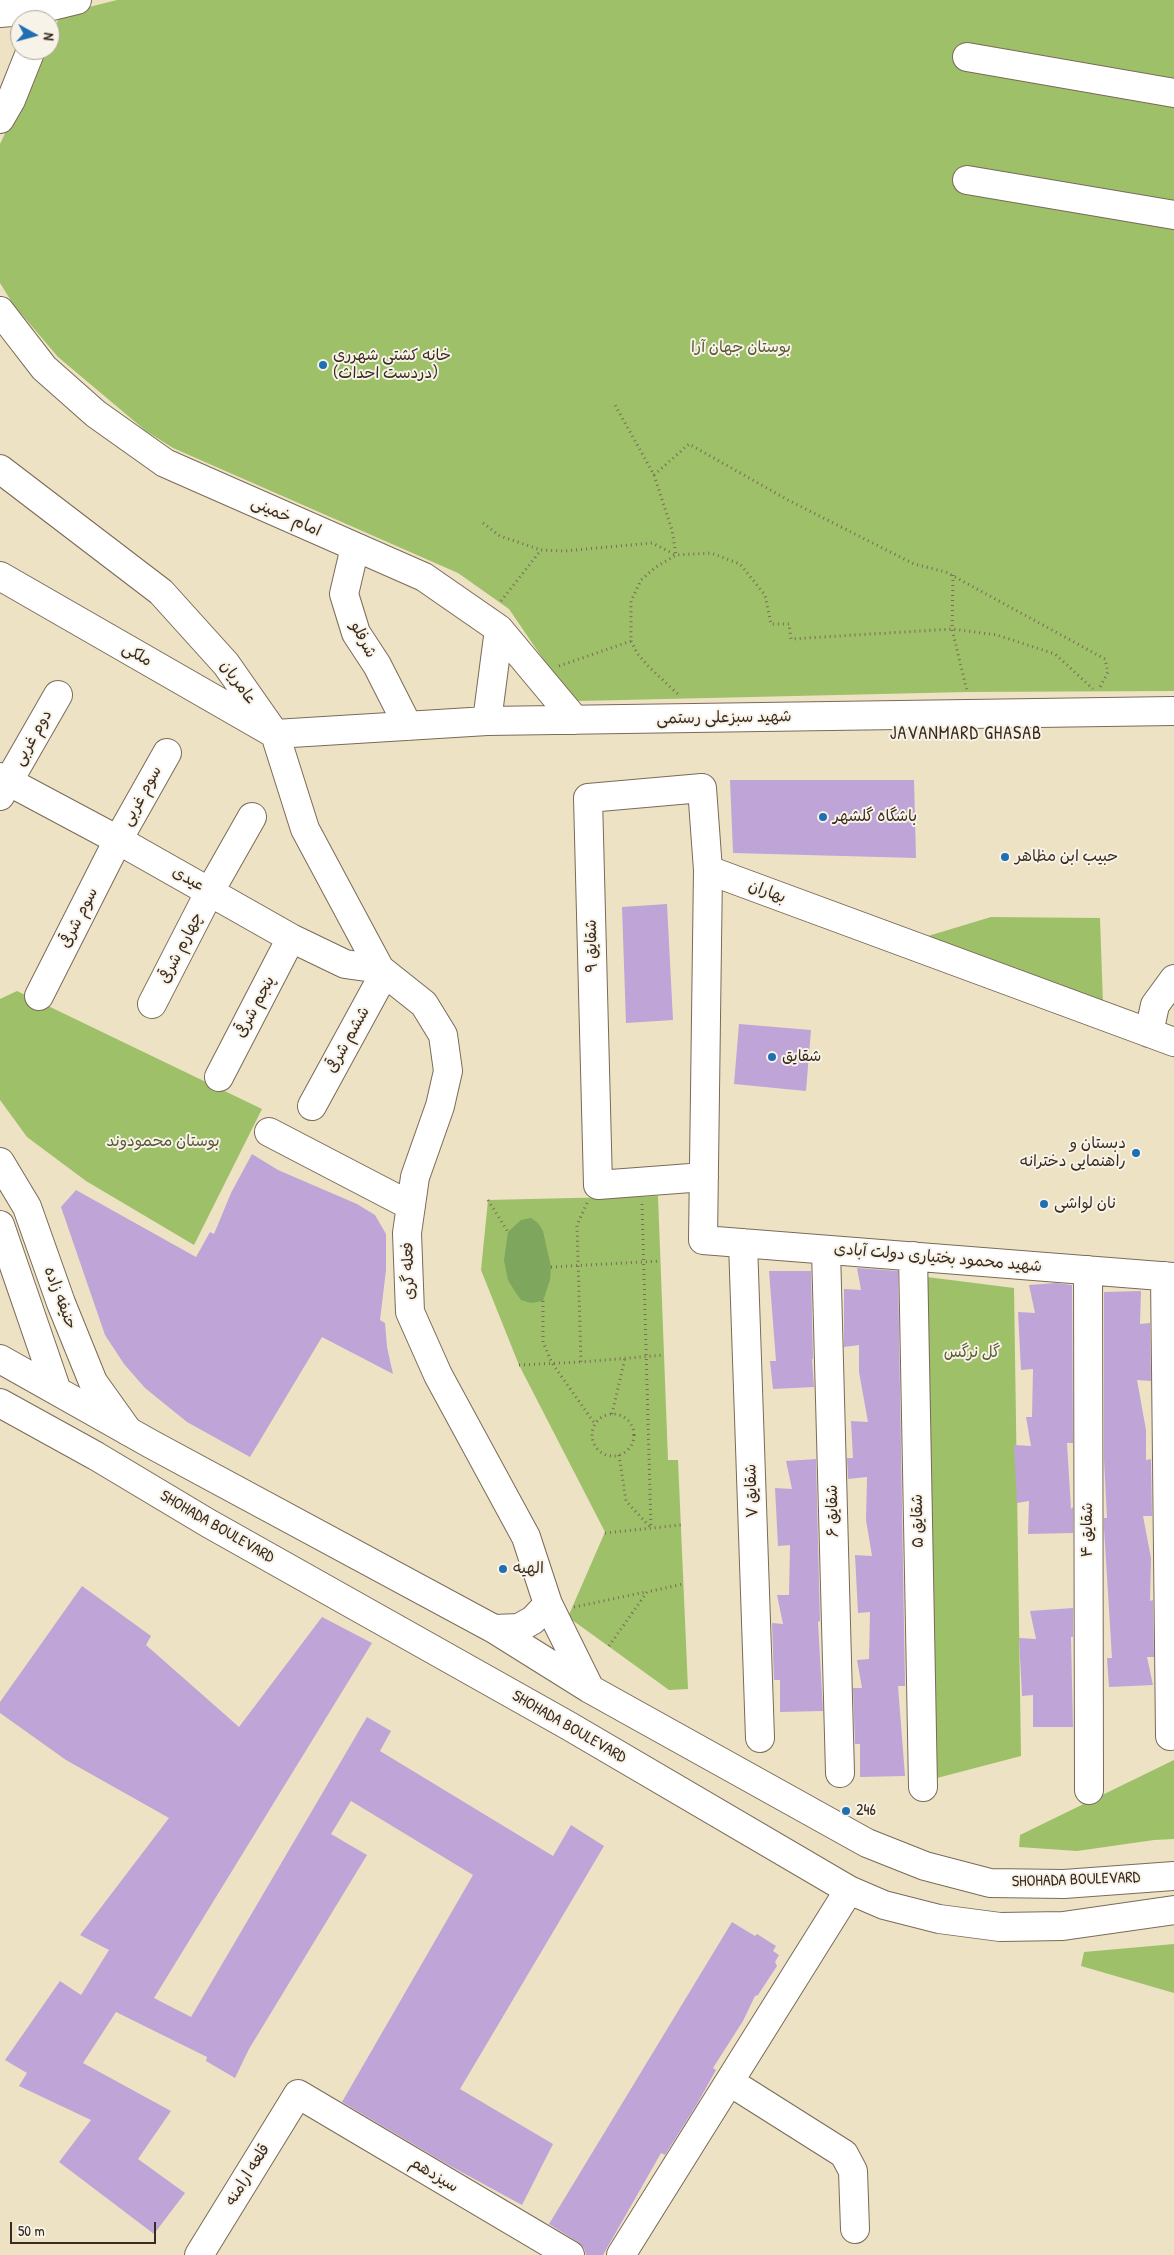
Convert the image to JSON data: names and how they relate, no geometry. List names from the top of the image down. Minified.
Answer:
{"streets":{"street":["امام خمینی","شرفلو","ملکی","عامریان","شهید سبزعلی رستمی","دوم غربی","سوم غربی","عیدی","بهاران","سوم شرقی","شقایق ۹","چهارم شرقی","پنجم شرقی","ششم شرقی","شهید محمود بختیاری دولت آبادی","فعله گری","حنیفه زاده","شقایق ۷","شقایق ۶","شقایق ۵","SHOHADA BOULEVARD","شقایق ۴","قلعه ارامنه","سیزدهم"]},"crossings":[["امام خمینی","شرفلو"],["امام خمینی","شهید سبزعلی رستمی"],["شرفلو","شهید سبزعلی رستمی"],["ملکی","عامریان"],["ملکی","شهید سبزعلی رستمی"],["عامریان","شهید سبزعلی رستمی"],["عامریان","عیدی"],["عامریان","ششم شرقی"],["عامریان","فعله گری"],["دوم غربی","عیدی"],["سوم غربی","عیدی"],["سوم غربی","سوم شرقی"],["عیدی","سوم شرقی"],["عیدی","چهارم شرقی"],["عیدی","پنجم شرقی"],["عیدی","ششم شرقی"],["عیدی","فعله گری"],["بهاران","شقایق ۹"],["شقایق ۹","شهید محمود بختیاری دولت آبادی"],["ششم شرقی","فعله گری"],["شهید محمود بختیاری دولت آبادی","شقایق ۷"],["شهید محمود بختیاری دولت آبادی","شقایق ۶"],["شهید محمود بختیاری دولت آبادی","شقایق ۵"],["شهید محمود بختیاری دولت آبادی","شقایق ۴"],["فعله گری","SHOHADA BOULEVARD"],["حنیفه زاده","SHOHADA BOULEVARD"],["قلعه ارامنه","سیزدهم"]],"districts":["JAVANMARD GHASAB"],"parks":["بوستان جهان آرا","بوستان محمودوند","گل نرگس"],"places":["خانه کشتی شهرری (دردست احداث)","باشگاه گلشهر","حبیب ابن مظاهر","شقایق","دبستان و راهنمایی دخترانه","نان لواشی","الهیه","246"],"scale_bar":"50 m","north":"right"}
